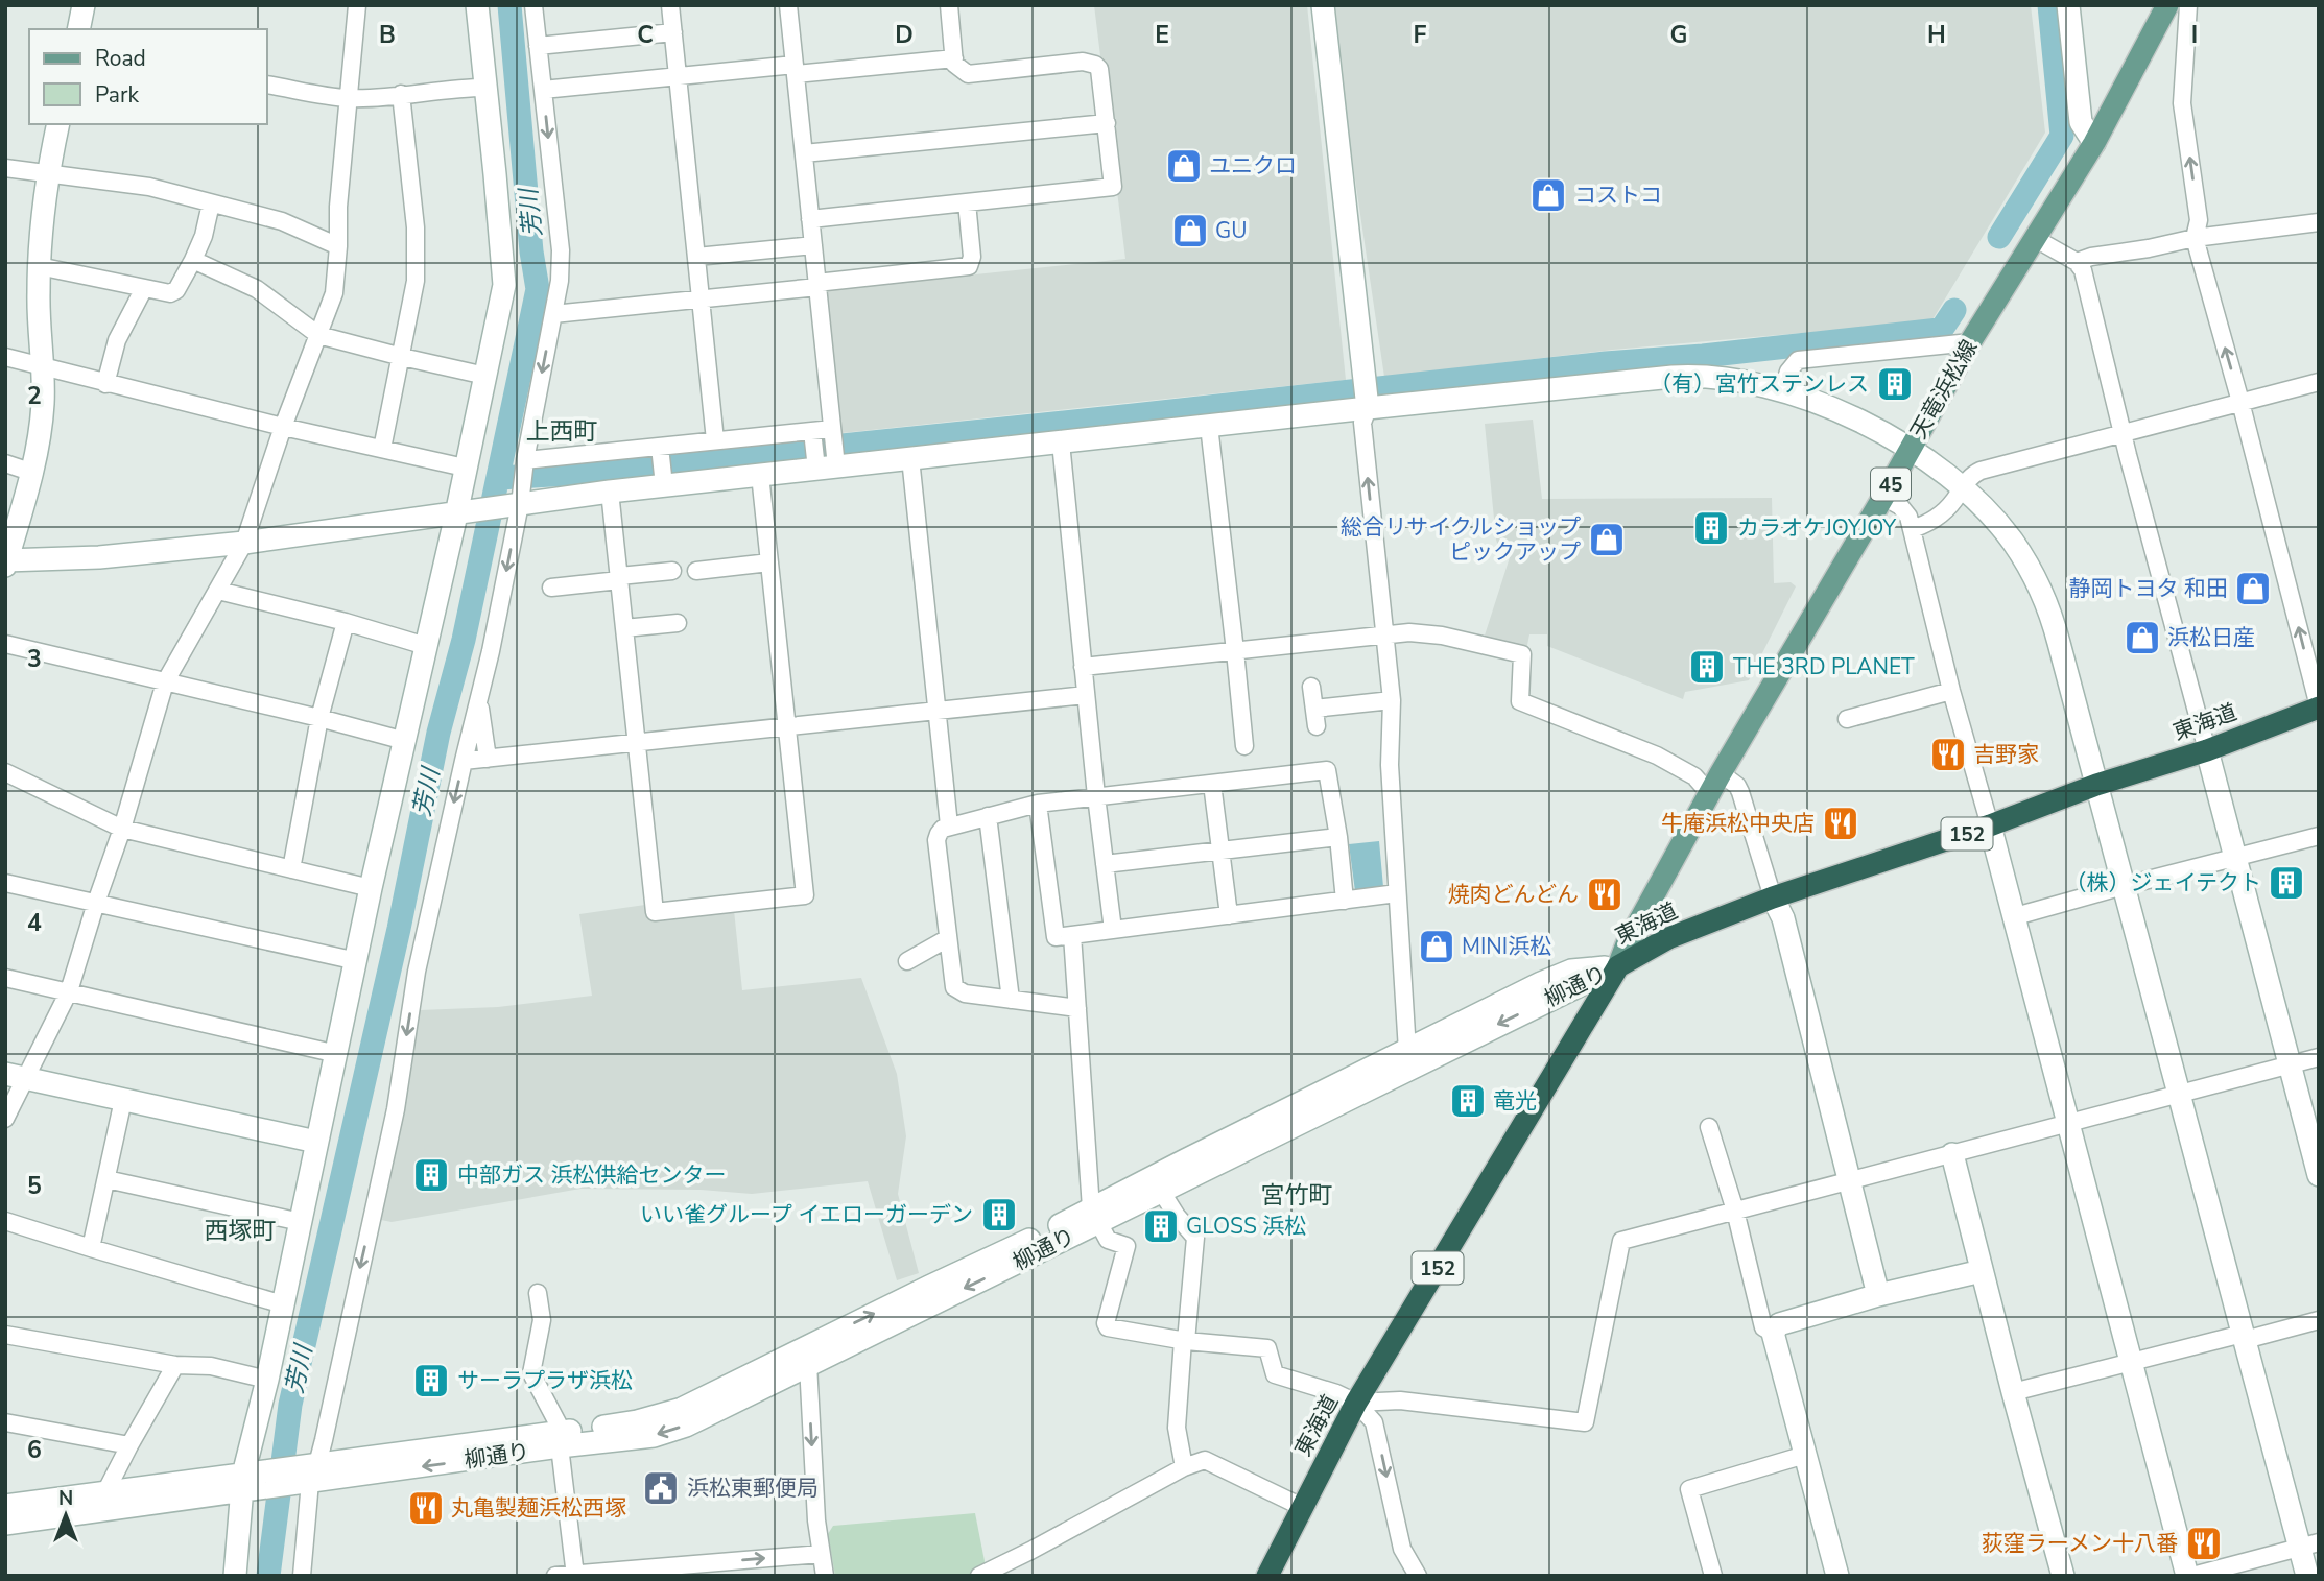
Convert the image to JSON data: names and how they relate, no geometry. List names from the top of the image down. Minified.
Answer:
{"streets":{"highway":["東海道","152"],"main road":["天竜浜松線","45"],"street":["柳通り"]},"crossings":[["天竜浜松線","東海道"],["天竜浜松線","柳通り"],["東海道","柳通り"]],"districts":["上西町","宮竹町","西塚町"],"water":["芳川"],"places":{"shop":["ユニクロ","コストコ","GU","総合リサイクルショップ ピックアップ","静岡トヨタ 和田","浜松日産","MINI浜松"],"building":["（有）宮竹ステンレス","カラオケJOYJOY","THE 3RD PLANET","（株）ジェイテクト","竜光","中部ガス 浜松供給センター","いい雀グループ イエローガーデン","GLOSS 浜松","サーラプラザ浜松"],"restaurant":["吉野家","牛庵浜松中央店","焼肉どんどん","丸亀製麺浜松西塚","荻窪ラーメン十八番"],"public building":["浜松東郵便局"]},"legend":["Road","Park"],"north":"top","grid":{"columns":["B","C","D","E","F","G","H","I"],"rows":["2","3","4","5","6"]}}
